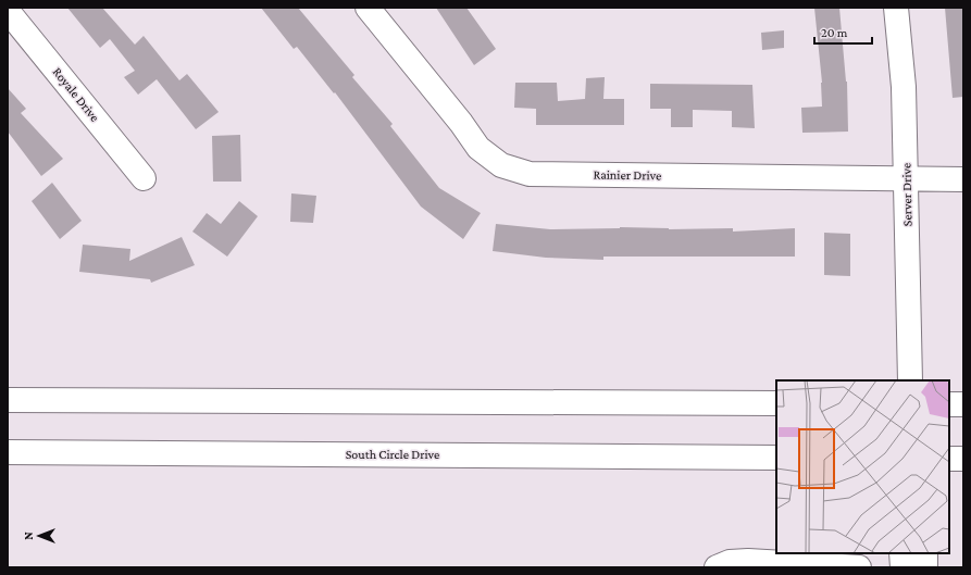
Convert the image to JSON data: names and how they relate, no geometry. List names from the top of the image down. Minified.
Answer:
{"streets":{"main road":["Royale Drive","Rainier Drive","Server Drive","South Circle Drive"]},"crossings":[["Rainier Drive","Server Drive"]],"scale_bar":"20 m","north":"left"}
